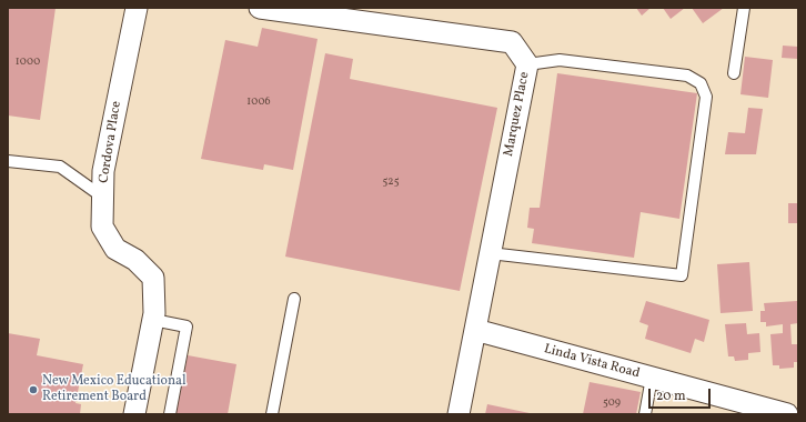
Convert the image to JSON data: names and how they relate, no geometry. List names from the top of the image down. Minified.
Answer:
{"streets":{"street":["Marquez Place","Cordova Place","Linda Vista Road"]},"crossings":[["Marquez Place","Linda Vista Road"]],"places":["New Mexico Educational Retirement Board"],"house_numbers":["1000","1006","525","509"],"scale_bar":"20 m"}
